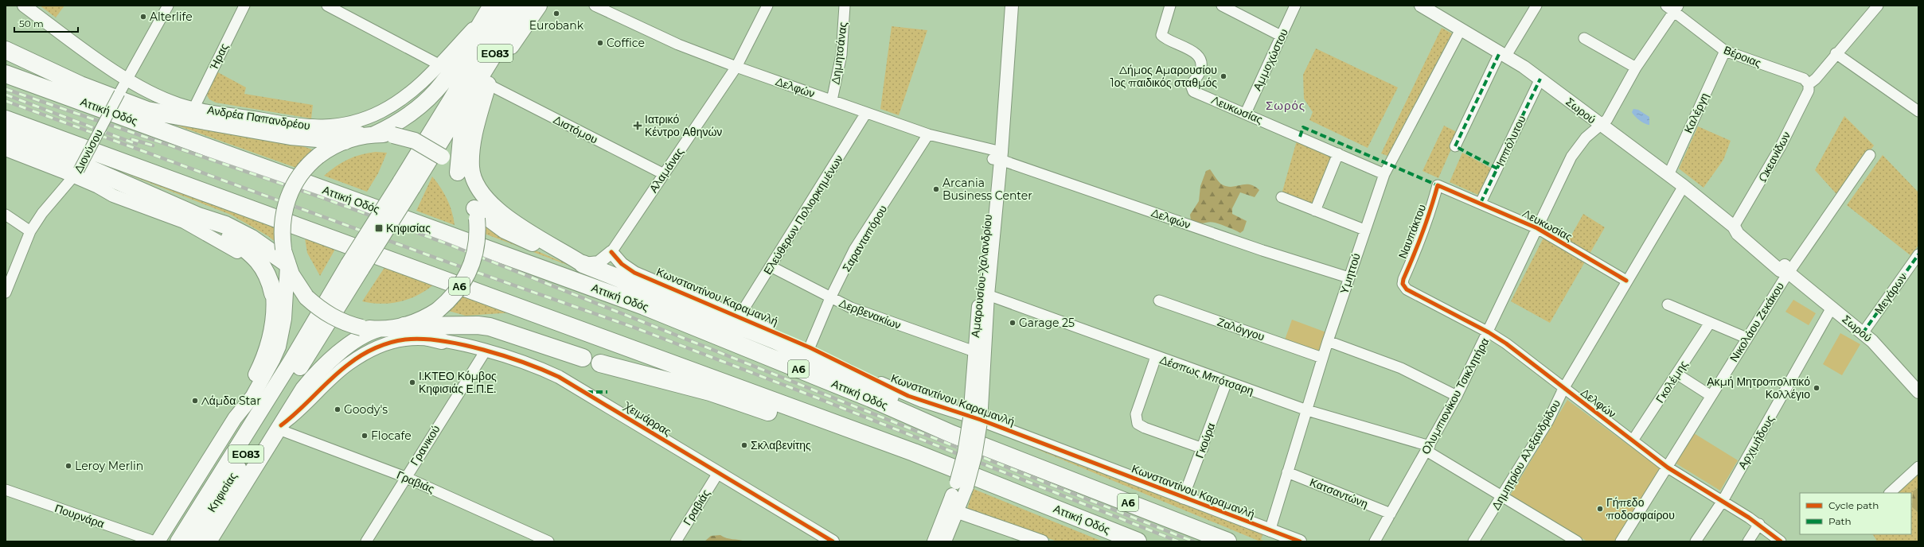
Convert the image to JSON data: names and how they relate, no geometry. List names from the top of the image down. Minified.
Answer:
{"streets":{"highway":["Αττική Οδός","Α6"],"main road":["ΕΟ83","Κηφισίας"],"street":["Δημητσάνας","Ήρας","Βέροιας","Αμμοχώστου","Δελφών","Λευκωσίας","Σωρού","Καλέργη","Ανδρέα Παπανδρέου","Διστόμου","Ιππόλυτου","Διονύσου","Ωκεανίδων","Αλαμάνας","Ελεύθερων Πολιορκημένων","Ναυπάκτου","Σαρανταπόρου","Υμηττού","Αμαρουσίου-Χαλανδρίου","Μεγάρων","Κωνσταντίνου Καραμανλή","Δερβενακίων","Νικολάου Ζεκάκου","Ζαλόγγου","Δέσπως Μπότσαρη","Γκολέμης","Ολυμπιονίκου Τσικλητήρα","Χειμάρρας","Γκούρα","Αρχιμήδους","Γρανικού","Δημητρίου Αλεξανδρίδου","Γραβιάς","Κατσαντώνη","Πουρνάρα"]},"crossings":[["Δημητσάνας","Δελφών"],["Ήρας","Ανδρέα Παπανδρέου"],["Βέροιας","Καλέργη"],["Βέροιας","Ωκεανίδων"],["Βέροιας","Ολυμπιονίκου Τσικλητήρα"],["Αμμοχώστου","Λευκωσίας"],["Δελφών","Αλαμάνας"],["Δελφών","Ελεύθερων Πολιορκημένων"],["Δελφών","Ναυπάκτου"],["Δελφών","Σαρανταπόρου"],["Δελφών","Υμηττού"],["Δελφών","Αμαρουσίου-Χαλανδρίου"],["Δελφών","Νικολάου Ζεκάκου"],["Δελφών","Γκολέμης"],["Δελφών","Ολυμπιονίκου Τσικλητήρα"],["Δελφών","Αρχιμήδους"],["Δελφών","Δημητρίου Αλεξανδρίδου"],["Λευκωσίας","Ιππόλυτου"],["Λευκωσίας","Ναυπάκτου"],["Λευκωσίας","Υμηττού"],["Λευκωσίας","Ολυμπιονίκου Τσικλητήρα"],["Λευκωσίας","Δημητρίου Αλεξανδρίδου"],["Σωρού","Καλέργη"],["Σωρού","Ιππόλυτου"],["Σωρού","Ωκεανίδων"],["Σωρού","Υμηττού"],["Σωρού","Μεγάρων"],["Σωρού","Νικολάου Ζεκάκου"],["Σωρού","Ολυμπιονίκου Τσικλητήρα"],["Σωρού","Αρχιμήδους"],["Σωρού","Δημητρίου Αλεξανδρίδου"],["Αττική Οδός","Αμαρουσίου-Χαλανδρίου"],["Ανδρέα Παπανδρέου","Διονύσου"],["Ανδρέα Παπανδρέου","Κηφισίας"],["Διστόμου","Αλαμάνας"],["Αλαμάνας","Κωνσταντίνου Καραμανλή"],["Ελεύθερων Πολιορκημένων","Κωνσταντίνου Καραμανλή"],["Ελεύθερων Πολιορκημένων","Δερβενακίων"],["Σαρανταπόρου","Κωνσταντίνου Καραμανλή"],["Σαρανταπόρου","Δερβενακίων"],["Υμηττού","Κωνσταντίνου Καραμανλή"],["Υμηττού","Ζαλόγγου"],["Υμηττού","Δέσπως Μπότσαρη"],["Υμηττού","Κατσαντώνη"],["Αμαρουσίου-Χαλανδρίου","Κωνσταντίνου Καραμανλή"],["Αμαρουσίου-Χαλανδρίου","Δερβενακίων"],["Αμαρουσίου-Χαλανδρίου","Δέσπως Μπότσαρη"],["Κωνσταντίνου Καραμανλή","Γκούρα"],["Δέσπως Μπότσαρη","Ολυμπιονίκου Τσικλητήρα"],["Δέσπως Μπότσαρη","Γκούρα"],["Δέσπως Μπότσαρη","Δημητρίου Αλεξανδρίδου"],["Ολυμπιονίκου Τσικλητήρα","Κατσαντώνη"],["Χειμάρρας","Γρανικού"],["Χειμάρρας","Γραβιάς"],["Χειμάρρας","Κηφισίας"],["Γρανικού","Γραβιάς"],["Γραβιάς","Κηφισίας"]],"districts":["Σωρός"],"places":{"other":["Eurobank","Alterlife","Coffice","Δήμος Αμαρουσίου 1ος παιδικός σταθμός","Arcania Business Center","Garage 25","Ι.ΚΤΕΟ Κόμβος Κηφισιάς Ε.Π.Ε.","Ακμή Μητροπολιτικό Κολλέγιο","Λάμδα Star","Goody's","Flocafe","Σκλαβενίτης","Leroy Merlin","Γήπεδο ποδοσφαίρου"],"health":["Ιατρικό Κέντρο Αθηνών"],"transit":["Κηφισίας"]},"legend":["Cycle path","Path"],"scale_bar":"50 m"}
